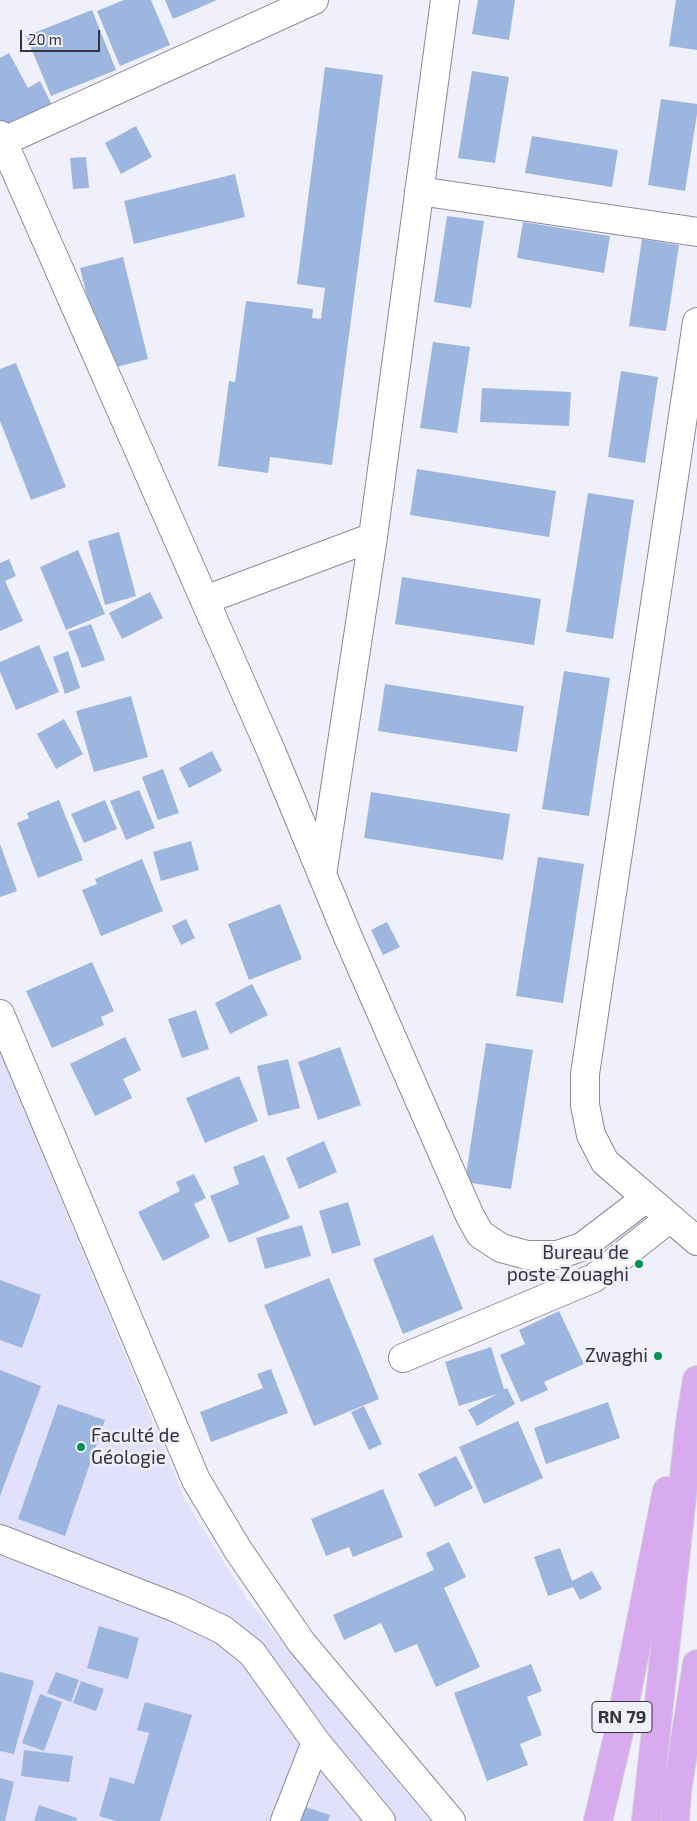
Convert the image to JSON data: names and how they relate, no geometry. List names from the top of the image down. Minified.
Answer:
{"streets":{"highway":["RN 79"]},"places":["Bureau de poste Zouaghi","Zwaghi","Faculté de Géologie"],"scale_bar":"20 m"}
